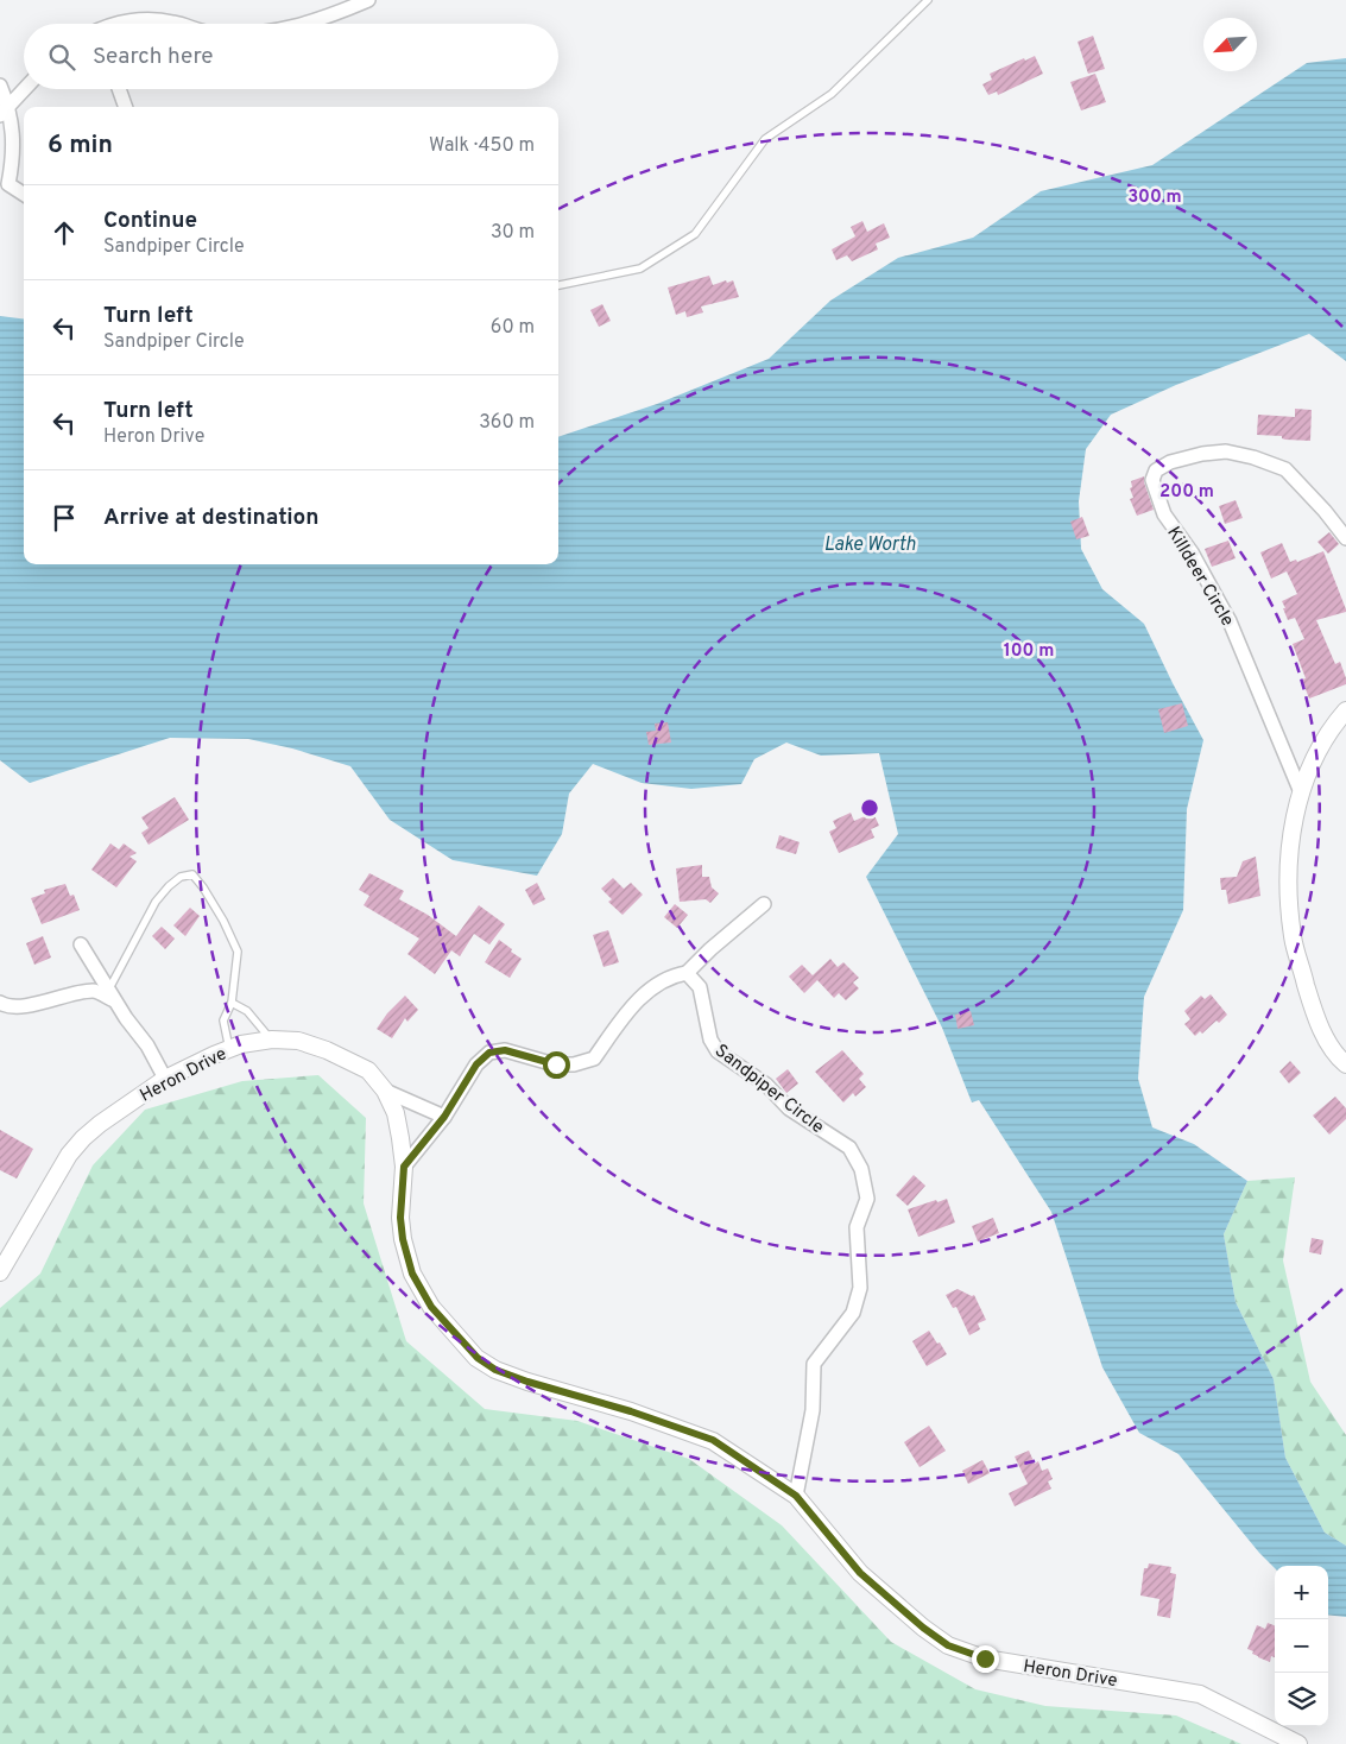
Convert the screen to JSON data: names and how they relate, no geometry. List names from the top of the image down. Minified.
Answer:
{"streets":{"street":["Killdeer Circle","Heron Drive","Sandpiper Circle"]},"crossings":[["Heron Drive","Sandpiper Circle"]],"water":["Lake Worth"],"north":"bottom left","page":{"search":"Search here","heading":["6 min","Walk · 450 m"],"list":[["Continue","Sandpiper Circle","30 m"],["Turn left","Sandpiper Circle","60 m"],["Turn left","Heron Drive","360 m"],"Arrive at destination"],"map_buttons":["+","−"]},"rings":["300 m","200 m","100 m"]}
